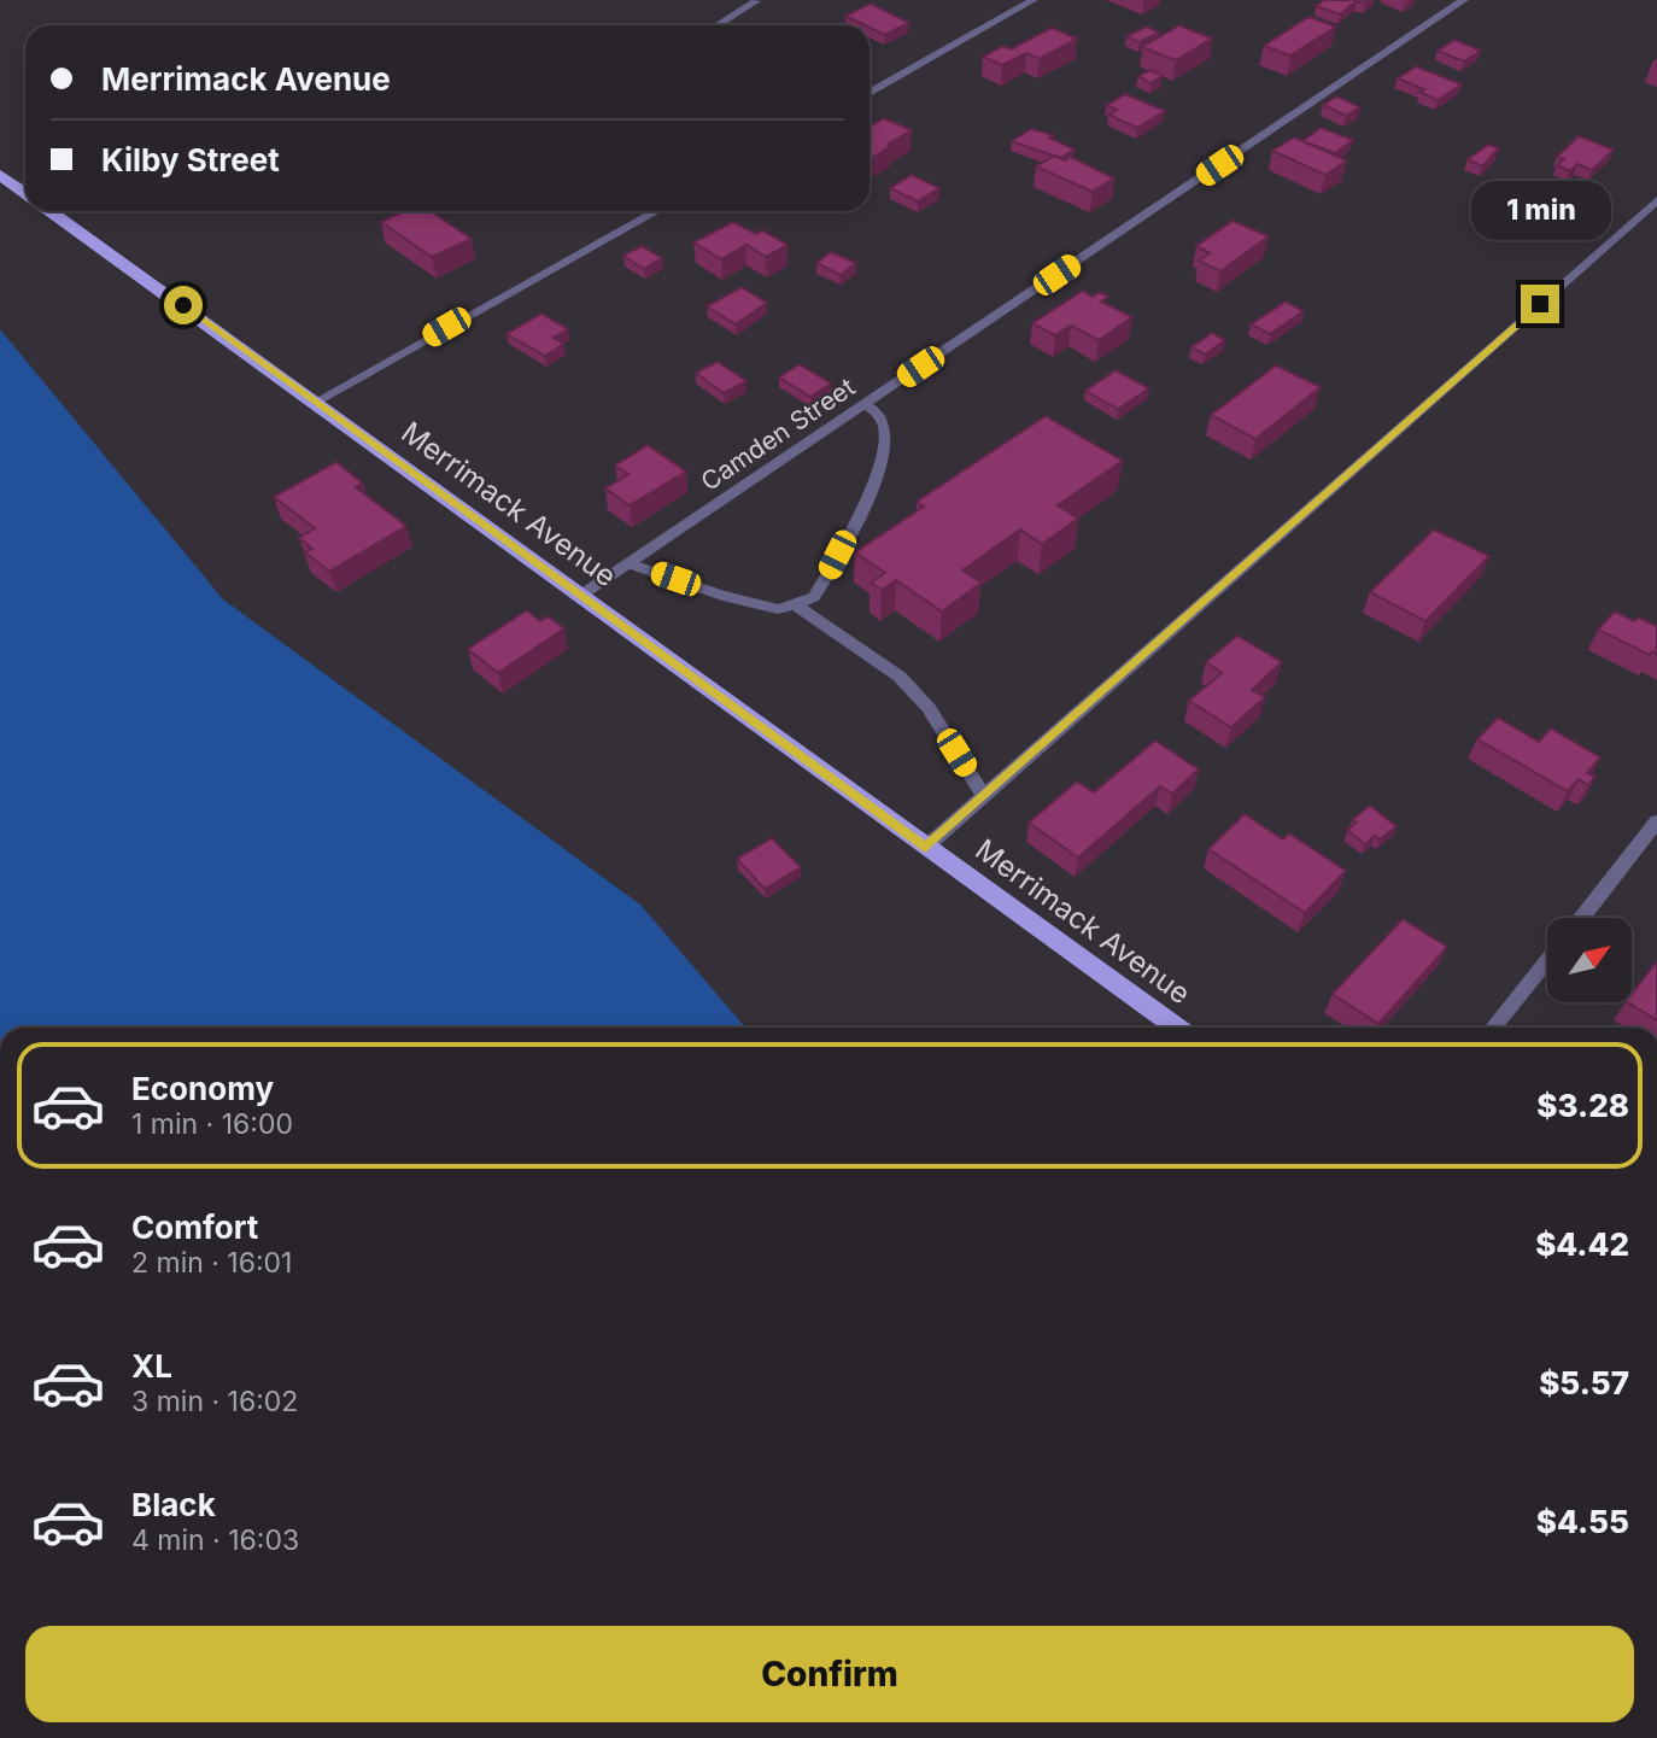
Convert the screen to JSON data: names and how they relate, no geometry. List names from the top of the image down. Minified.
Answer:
{"streets":{"main road":["Merrimack Avenue"],"street":["Camden Street"]},"crossings":[["Camden Street","Merrimack Avenue"]],"north":"top right","page":{"banner":["Merrimack Avenue","Kilby Street"],"bubble":"1 min","list":[{"name":"Economy","note":"1 min · 16:00","value":"$3.28"},{"name":"Comfort","note":"2 min · 16:01","value":"$4.42"},{"name":"XL","note":"3 min · 16:02","value":"$5.57"},{"name":"Black","note":"4 min · 16:03","value":"$4.55"}],"buttons":"Confirm"}}
